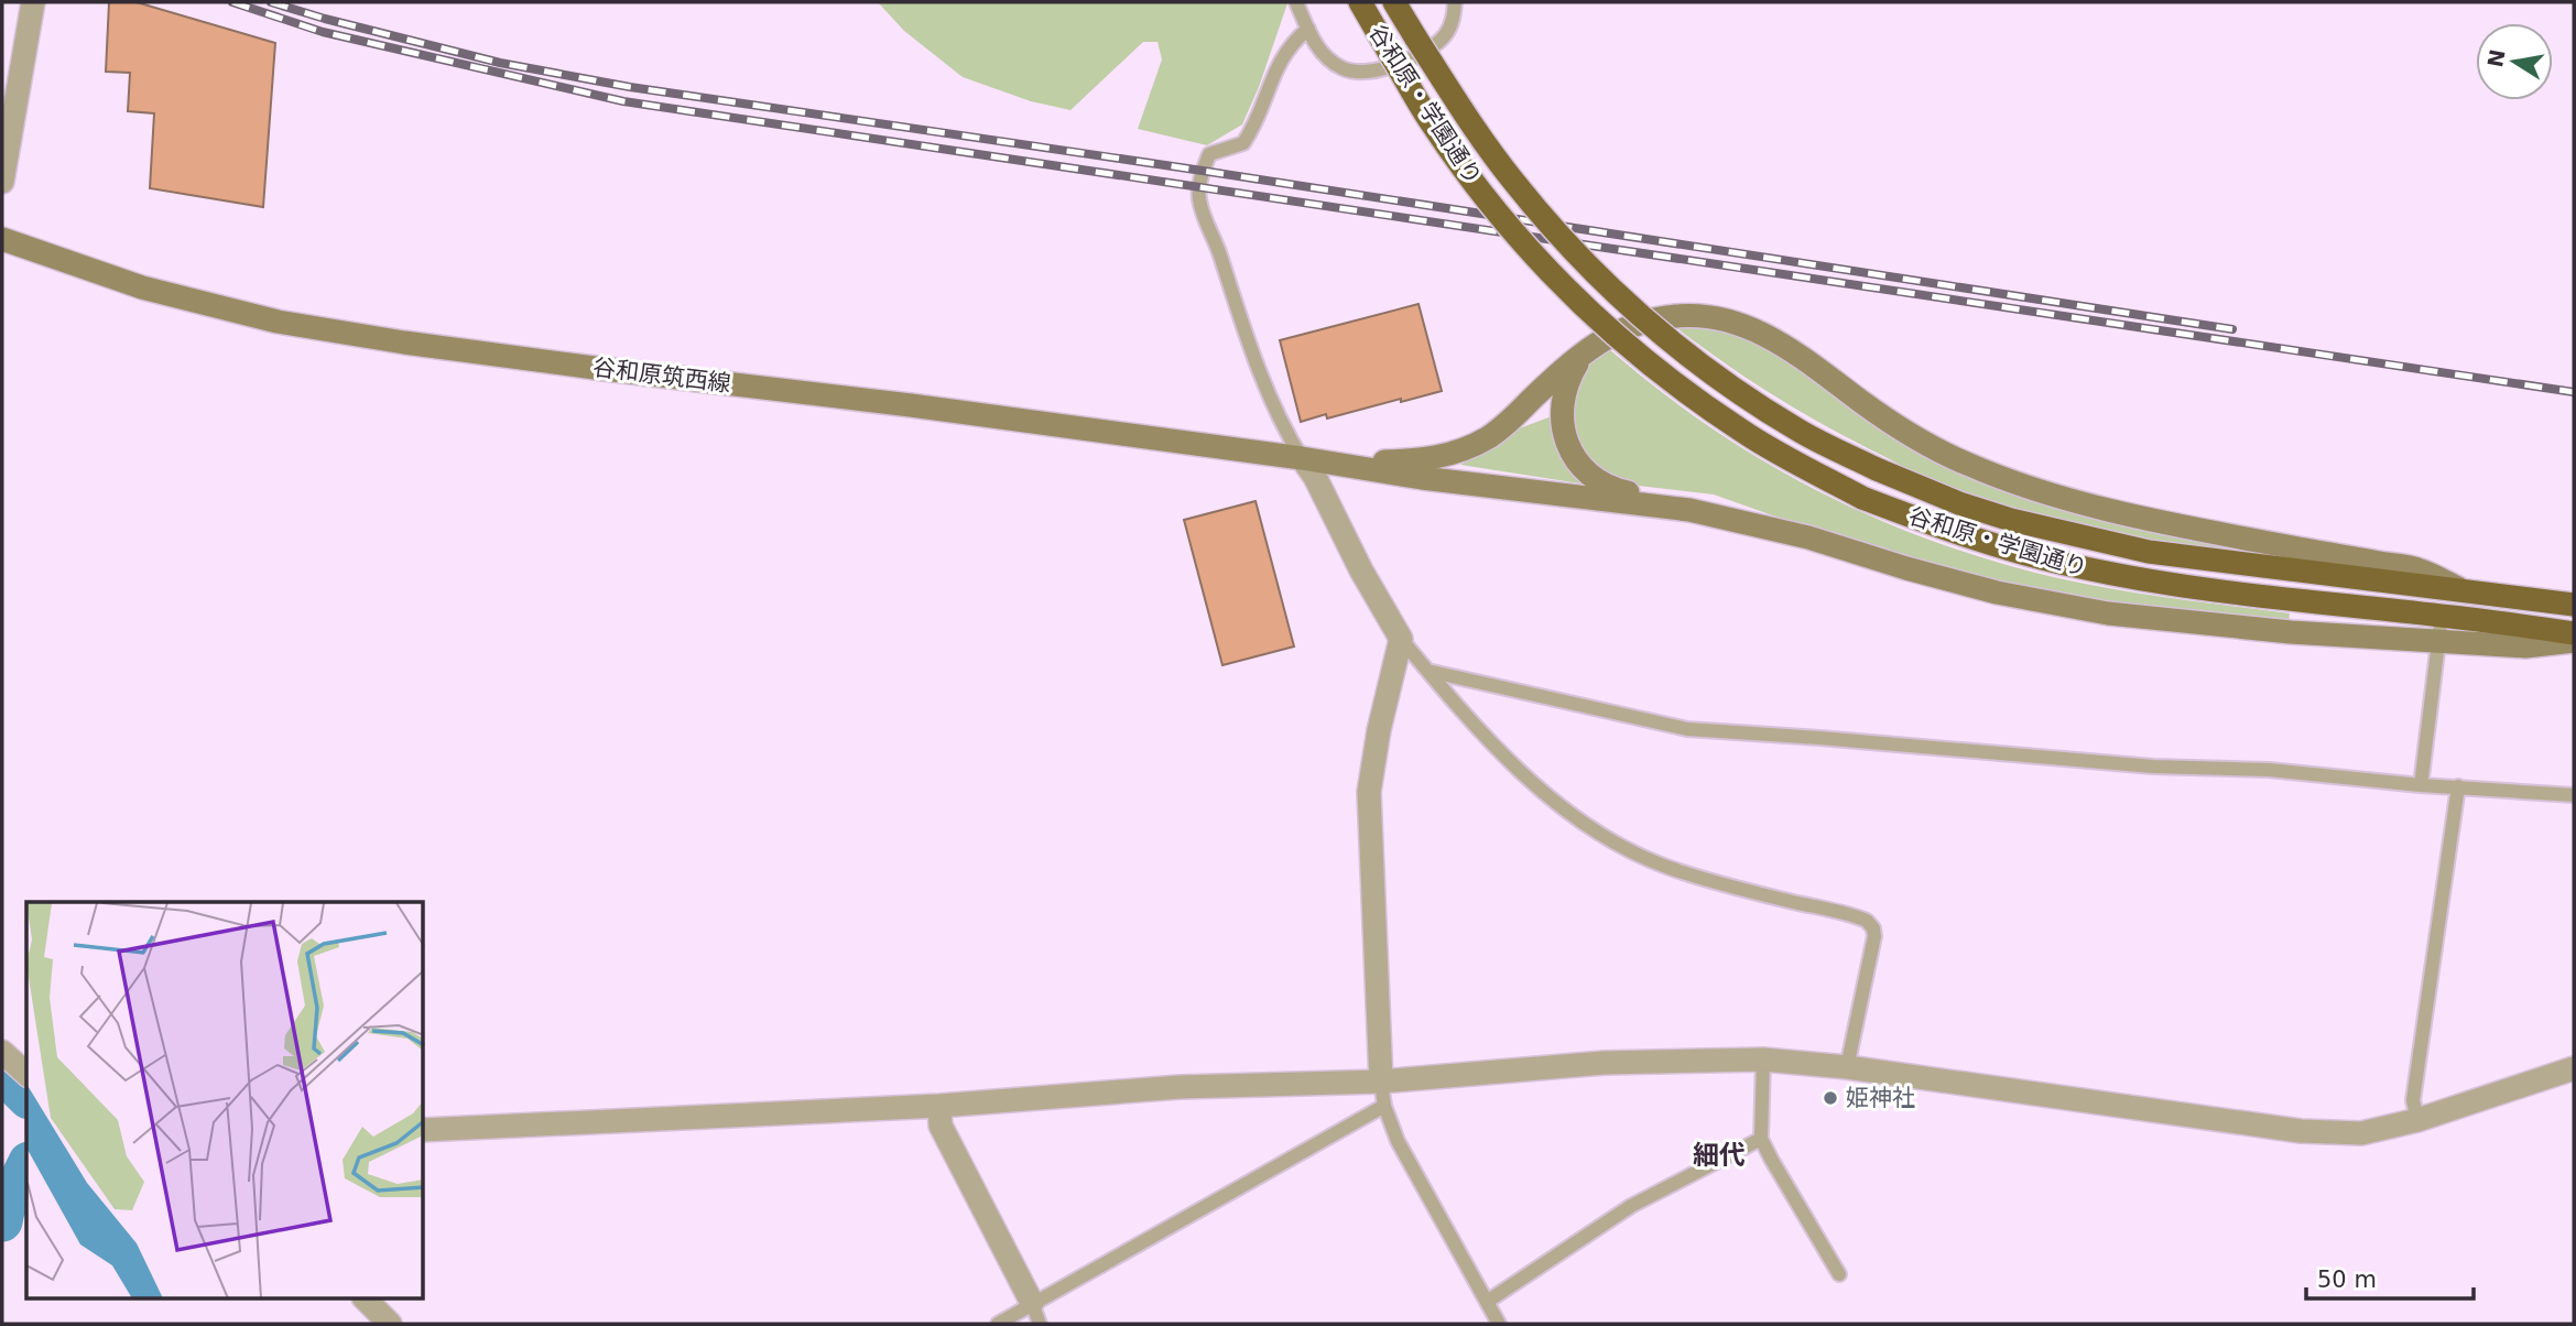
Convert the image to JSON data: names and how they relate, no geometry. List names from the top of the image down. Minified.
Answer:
{"streets":{"highway":["谷和原・学園通り"],"main road":["谷和原筑西線"]},"districts":["細代"],"places":["姫神社"],"scale_bar":"50 m","north":"left"}
